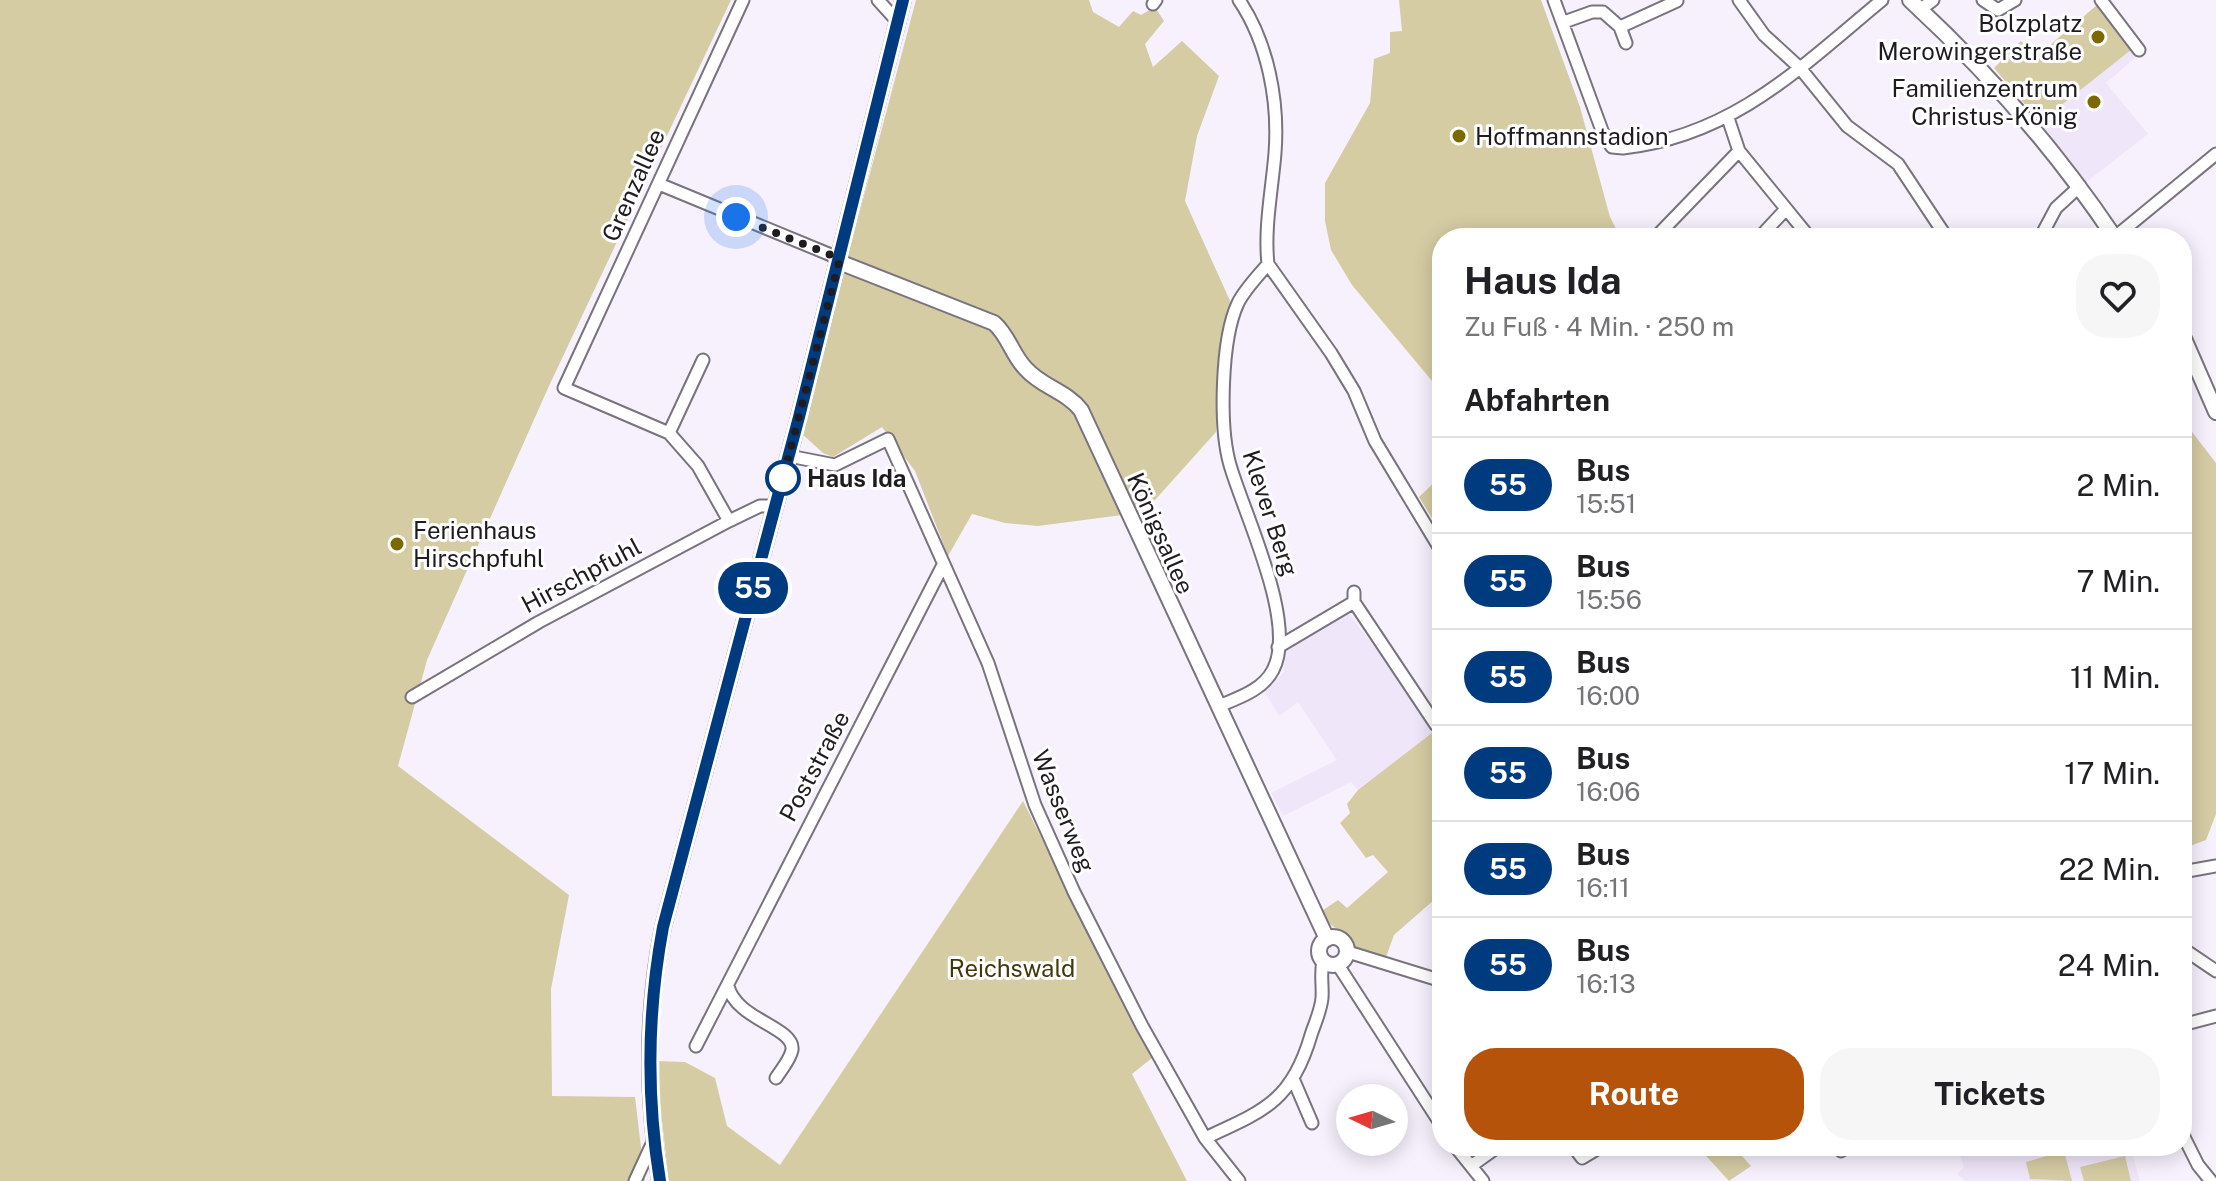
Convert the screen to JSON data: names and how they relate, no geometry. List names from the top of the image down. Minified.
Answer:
{"streets":{"street":["Grenzallee","Klever Berg","Königsallee","Hirschpfuhl","Poststraße","Wasserweg"]},"crossings":[["Klever Berg","Königsallee"],["Poststraße","Wasserweg"]],"parks":["Reichswald"],"places":["Bolzplatz Merowingerstraße","Familienzentrum Christus-König","Hoffmannstadion","Haus Ida","Ferienhaus Hirschpfuhl"],"lines":["bus line 55"],"north":"left","page":{"on_map":"55","heading":[["Haus Ida","Zu Fuß · 4 Min. · 250 m"],"Abfahrten"],"list":[{"mark":"55","name":"Bus","note":"15:51","value":"2 Min."},{"mark":"55","name":"Bus","note":"15:56","value":"7 Min."},{"mark":"55","name":"Bus","note":"16:00","value":"11 Min."},{"mark":"55","name":"Bus","note":"16:06","value":"17 Min."},{"mark":"55","name":"Bus","note":"16:11","value":"22 Min."},{"mark":"55","name":"Bus","note":"16:13","value":"24 Min."}],"buttons":["Route","Tickets"]}}
